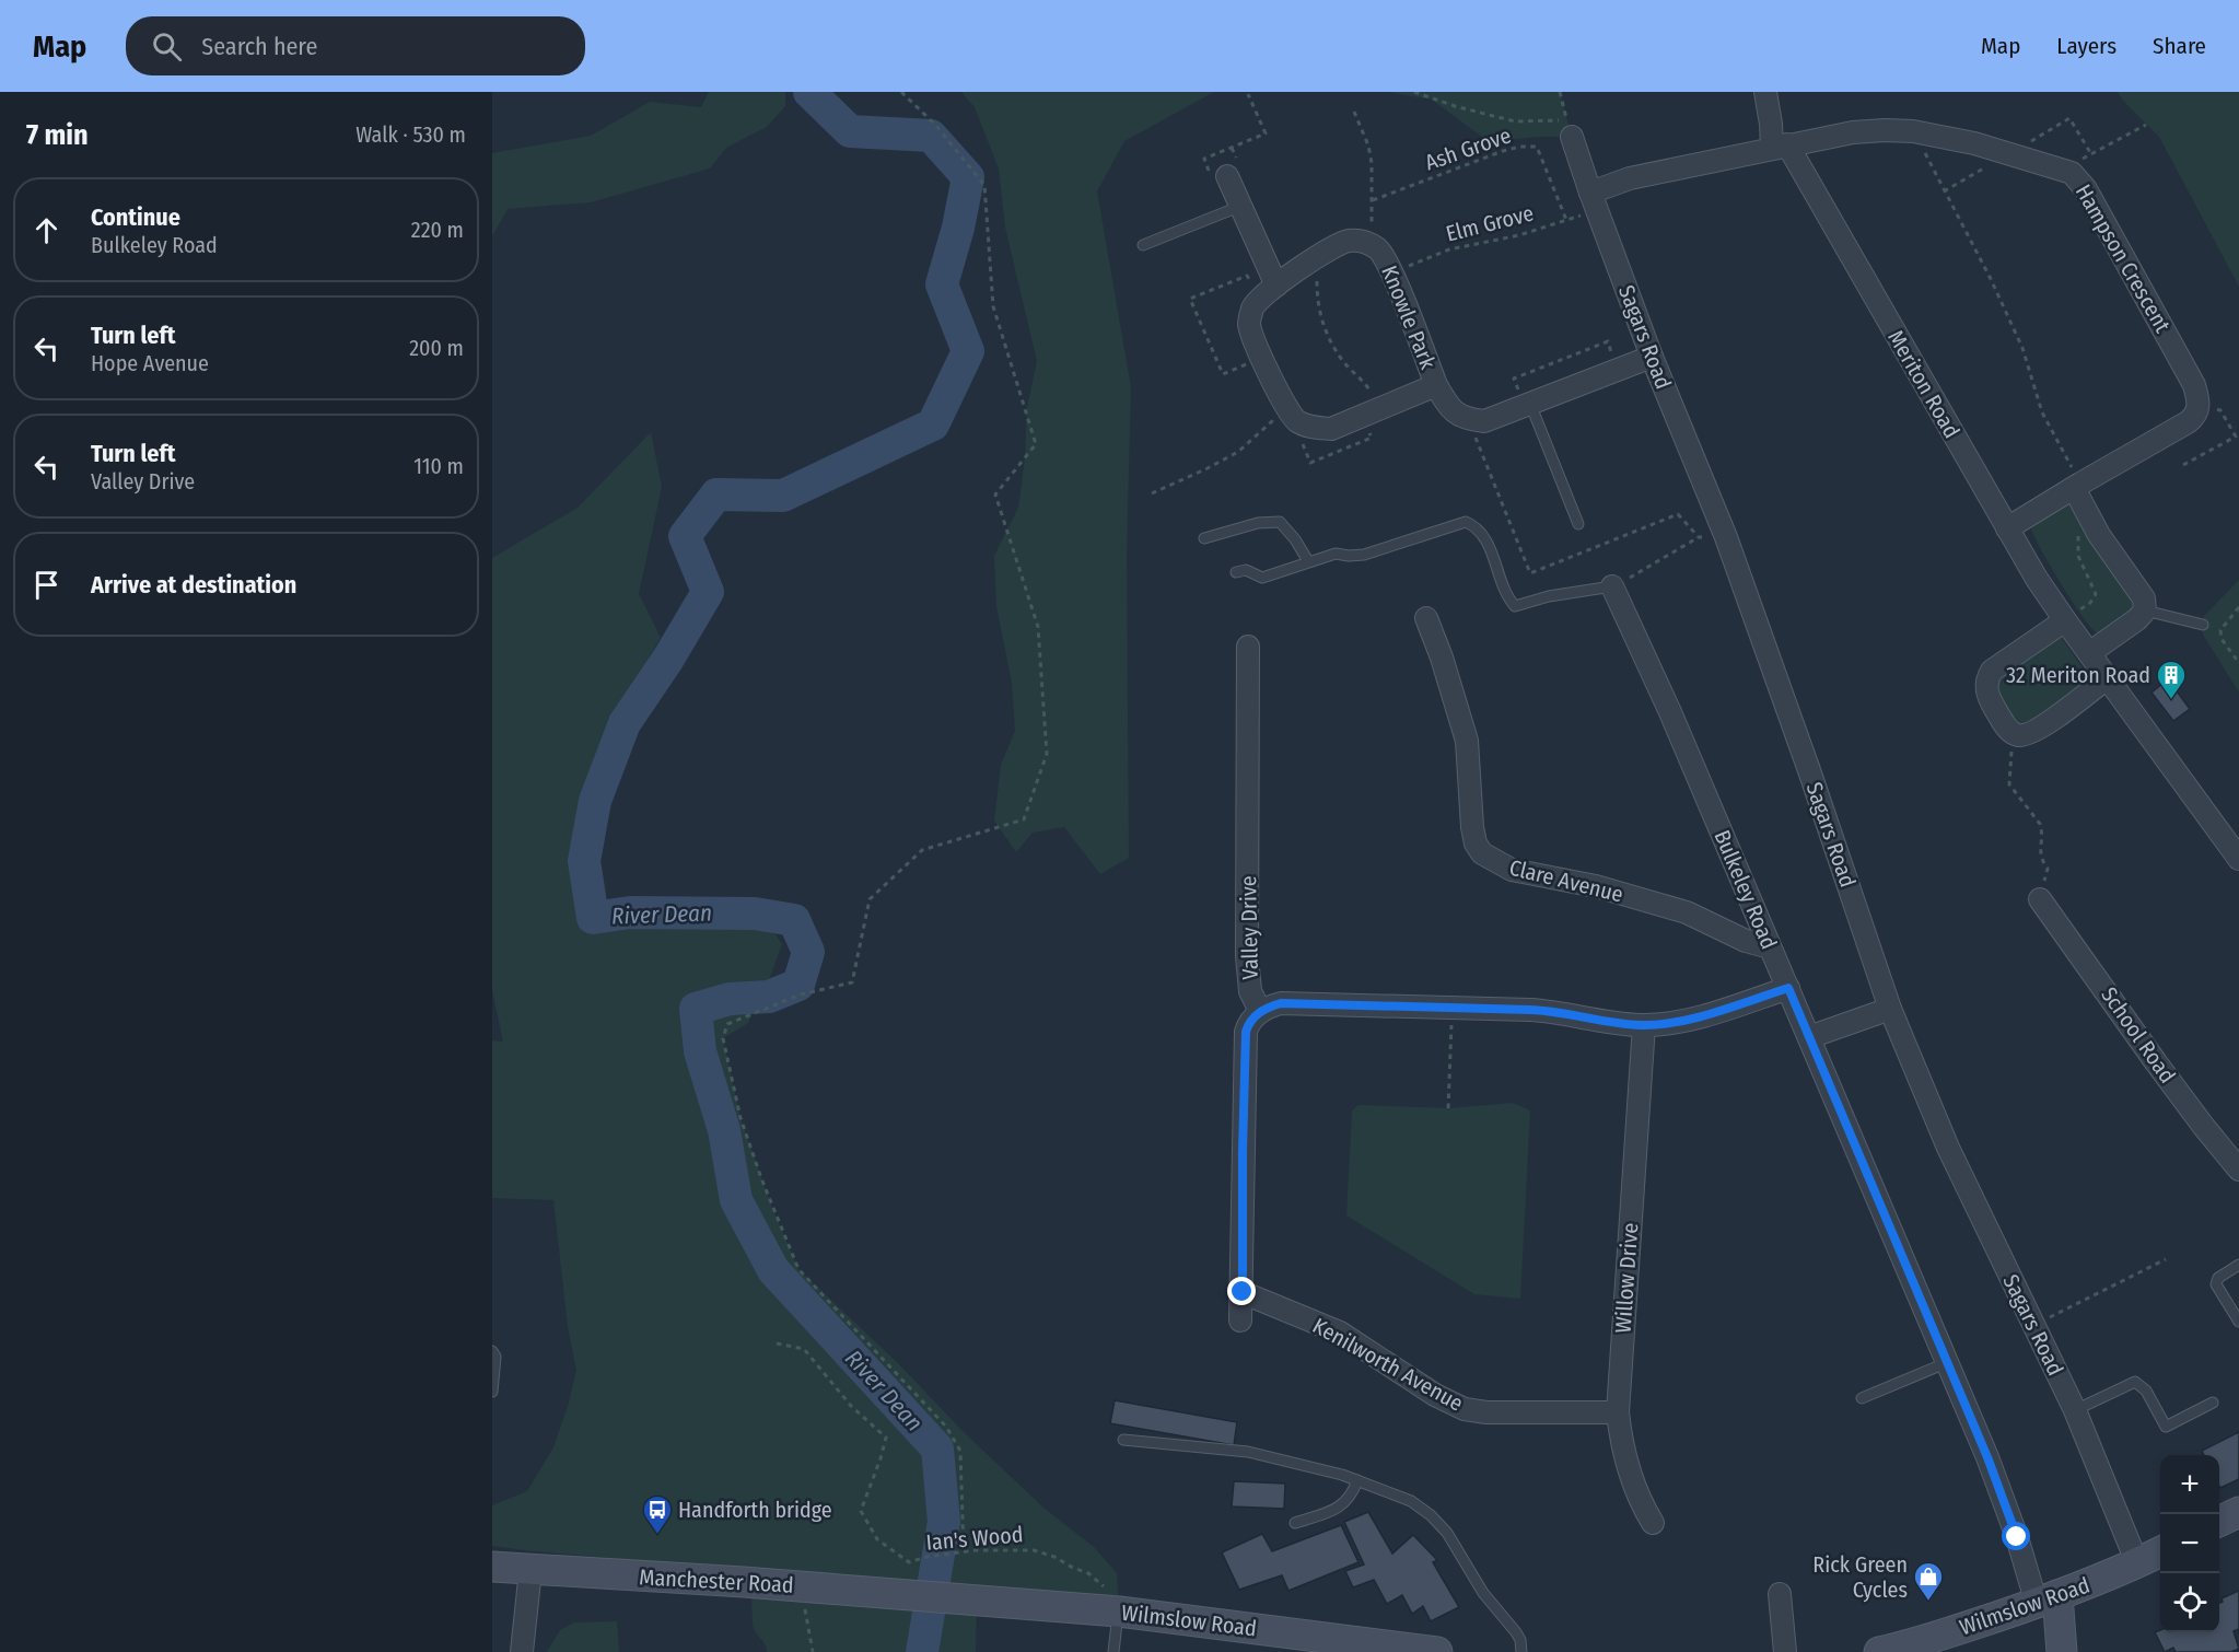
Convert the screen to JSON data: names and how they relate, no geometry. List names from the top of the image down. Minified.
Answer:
{"streets":{"street":["Hampson Crescent","Knowle Park","Sagars Road","Meriton Road","Clare Avenue","Bulkeley Road","Valley Drive","School Road","Willow Drive","Kenilworth Avenue","Manchester Road","Wilmslow Road"],"path":["Ash Grove","Elm Grove","Ian's Wood"]},"crossings":[["Ash Grove","Elm Grove"],["Elm Grove","Hampson Crescent"],["Elm Grove","Knowle Park"],["Elm Grove","Sagars Road"],["Hampson Crescent","Sagars Road"],["Hampson Crescent","Meriton Road"],["Knowle Park","Sagars Road"],["Sagars Road","Wilmslow Road"],["Clare Avenue","Bulkeley Road"],["Bulkeley Road","Wilmslow Road"],["Valley Drive","Kenilworth Avenue"],["Willow Drive","Kenilworth Avenue"],["Ian's Wood","Wilmslow Road"],["Manchester Road","Wilmslow Road"]],"water":["River Dean"],"places":{"building":["32 Meriton Road"],"bus stop":["Handforth bridge"],"shop":["Rick Green Cycles"]},"page":{"header":"Map","search":"Search here","nav":["Map","Layers","Share"],"heading":["7 min","Walk · 530 m"],"list":[["Continue","Bulkeley Road","220 m"],["Turn left","Hope Avenue","200 m"],["Turn left","Valley Drive","110 m"],"Arrive at destination"],"map_buttons":["+","−"]}}
